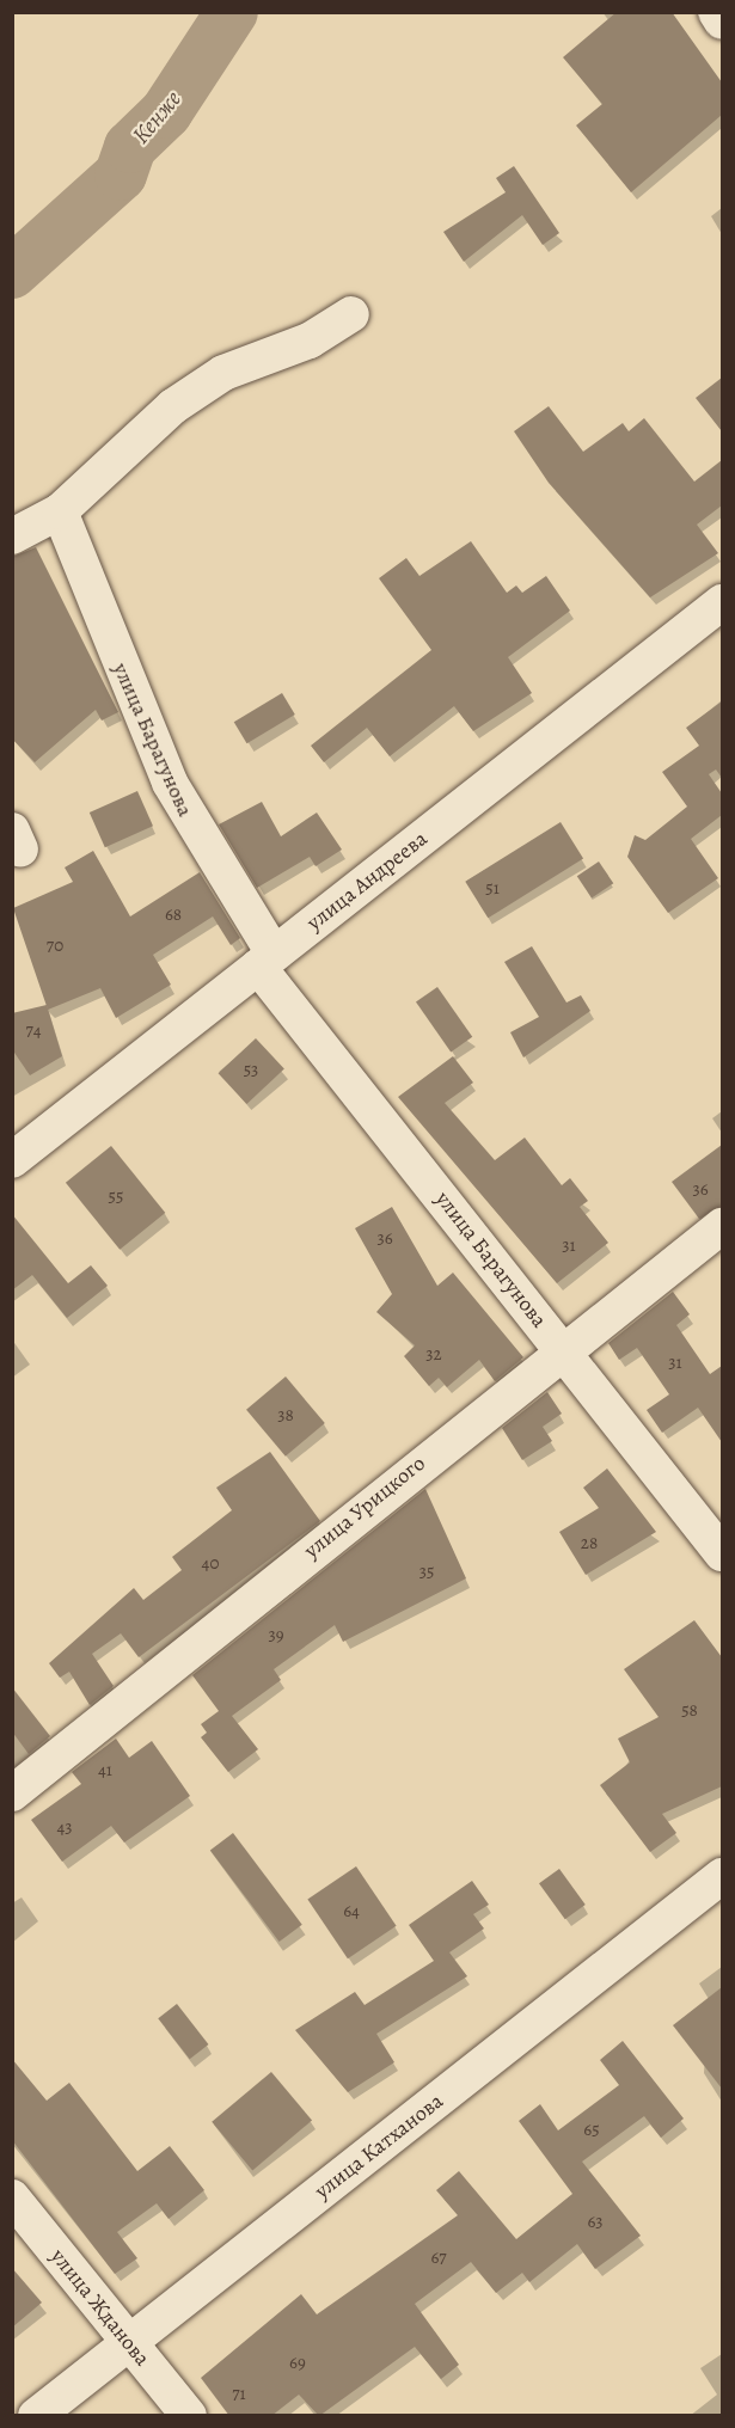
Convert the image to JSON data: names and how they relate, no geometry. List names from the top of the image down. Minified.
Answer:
{"streets":{"street":["улица Барагунова","улица Андреева","улица Урицкого","улица Катханова","улица Жданова"]},"crossings":[["улица Барагунова","улица Андреева"],["улица Барагунова","улица Урицкого"],["улица Катханова","улица Жданова"]],"water":["Кенже"],"house_numbers":["51","68","70","74","53","36","55","36","31","32","31","38","28","40","35","39","58","41","43","64","65","63","67","69","71"]}
